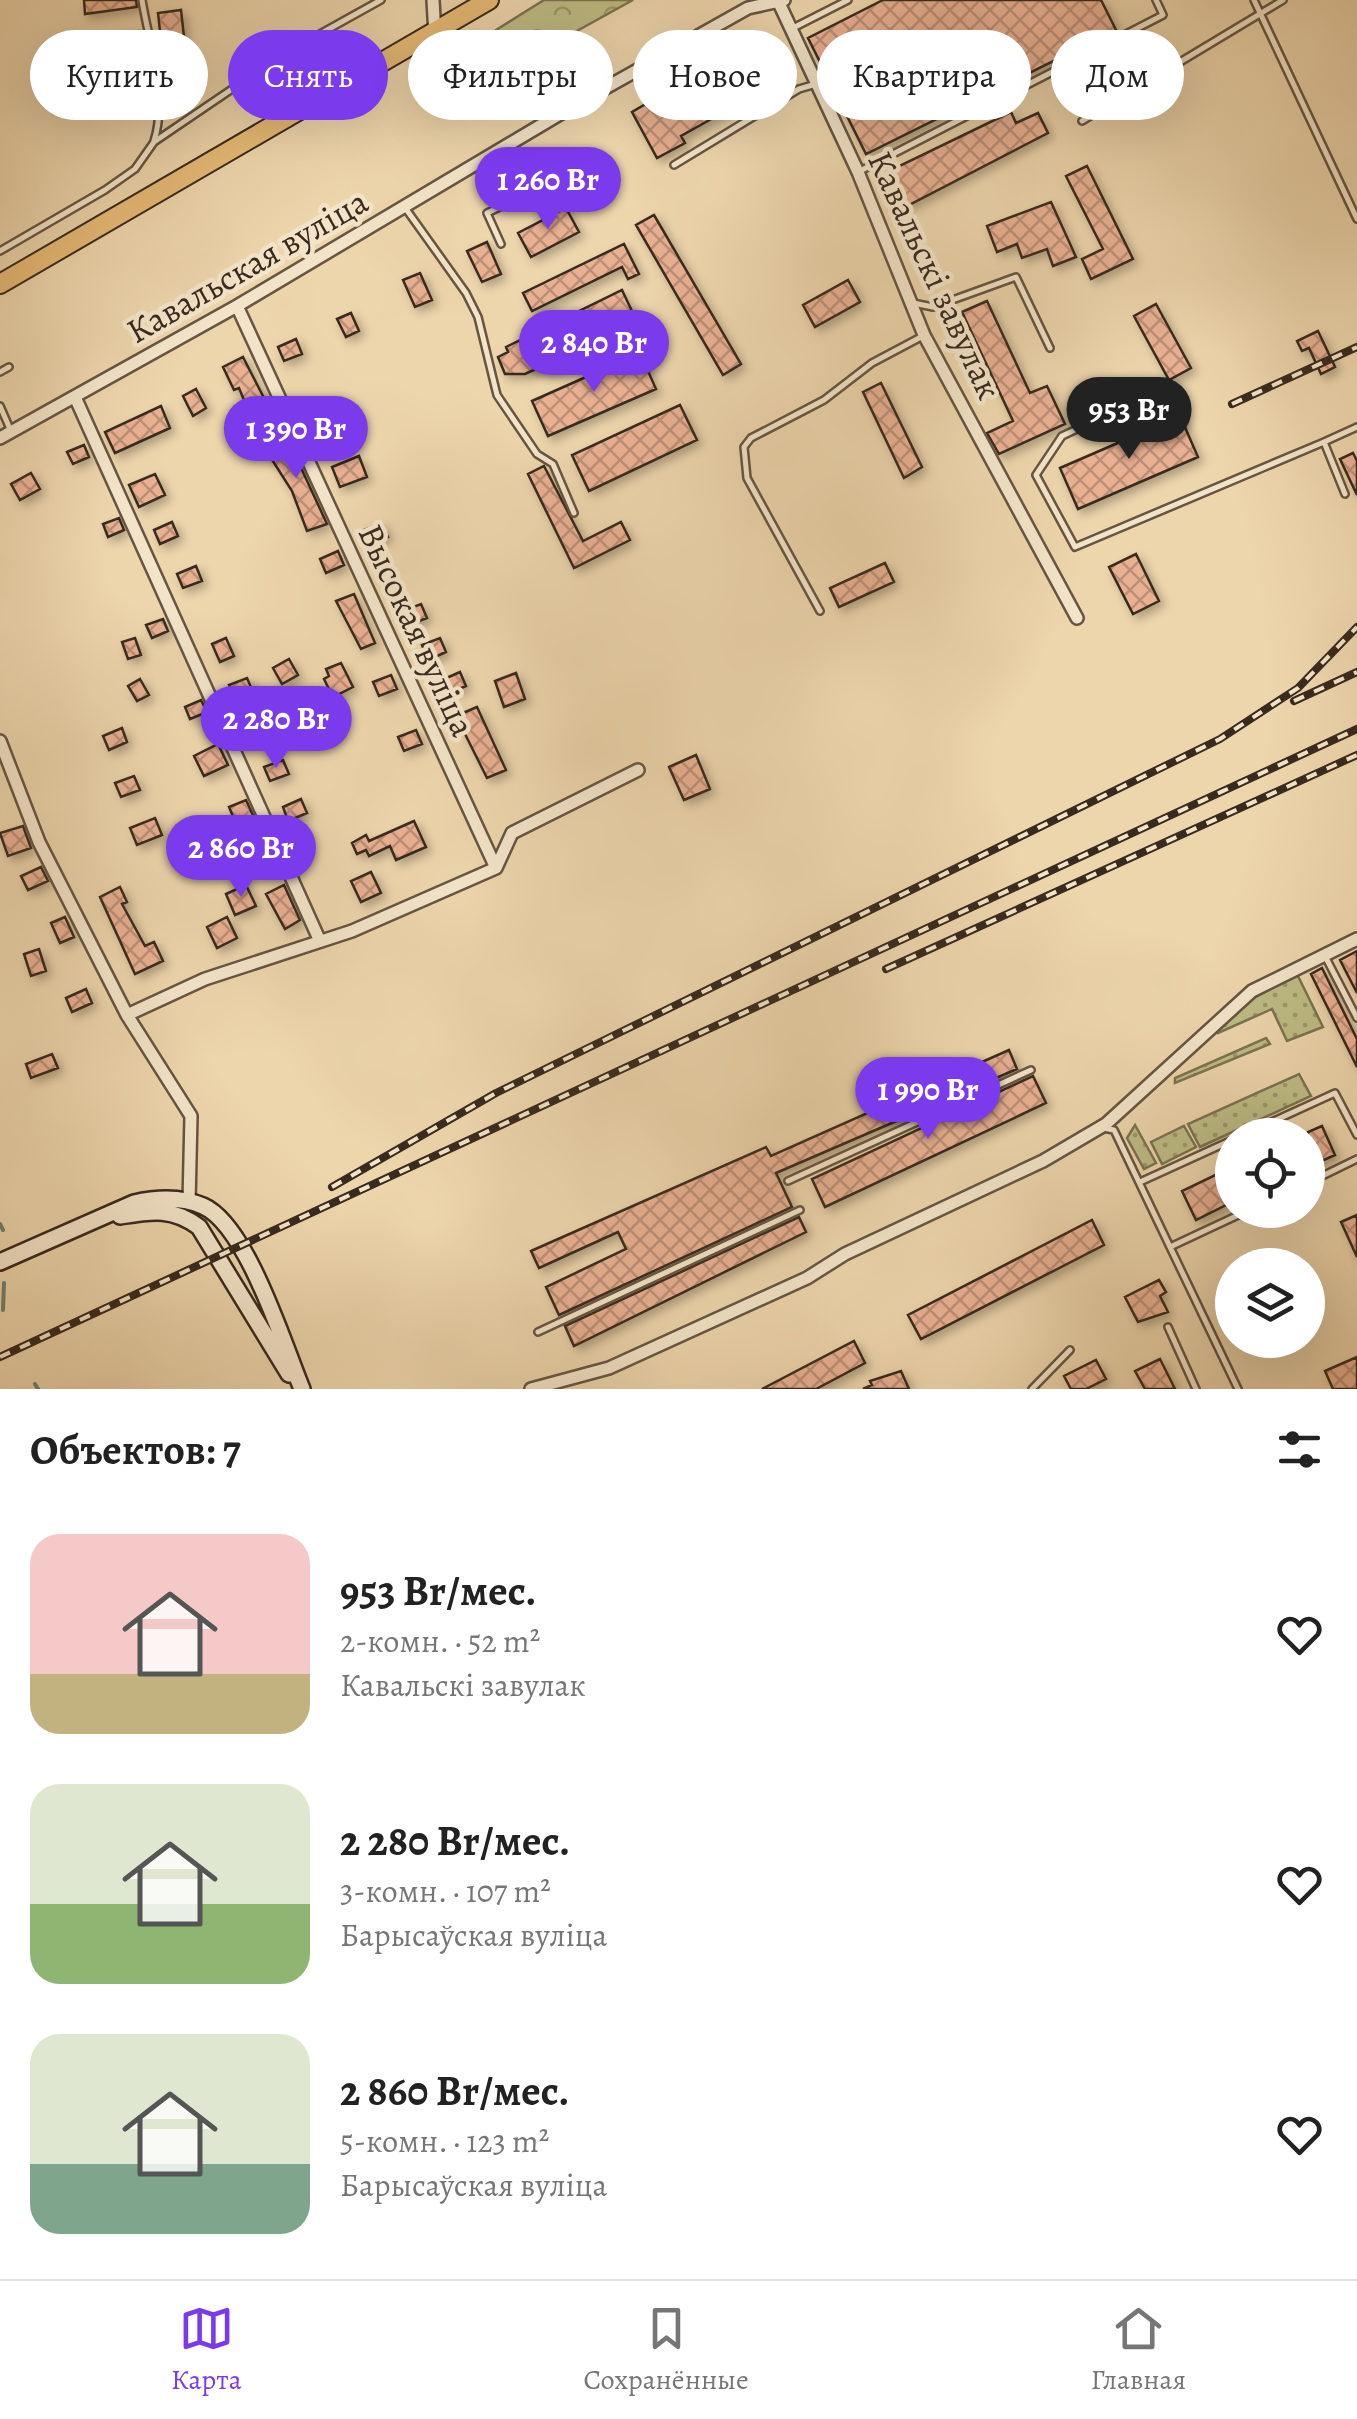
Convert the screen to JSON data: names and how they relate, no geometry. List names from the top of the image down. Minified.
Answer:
{"streets":{"street":["Кавальская вуліца","Кавальскі завулак","Высокая вуліца"]},"crossings":[["Кавальская вуліца","Кавальскі завулак"],["Кавальская вуліца","Высокая вуліца"]],"page":{"chip":["Купить","Снять","Фильтры","Новое","Квартира","Дом"],"price":["1 260 Br","2 840 Br","953 Br","1 390 Br","2 280 Br","2 860 Br","1 990 Br"],"heading":"Объектов: 7","list":[{"name":"953 Br/мес.","note":"2-комн. · 52 m² · Кавальскі завулак"},{"name":"2 280 Br/мес.","note":"3-комн. · 107 m² · Барысаўская вуліца"},{"name":"2 860 Br/мес.","note":"5-комн. · 123 m² · Барысаўская вуліца"}],"tabs":["Карта","Сохранённые","Главная"]}}
